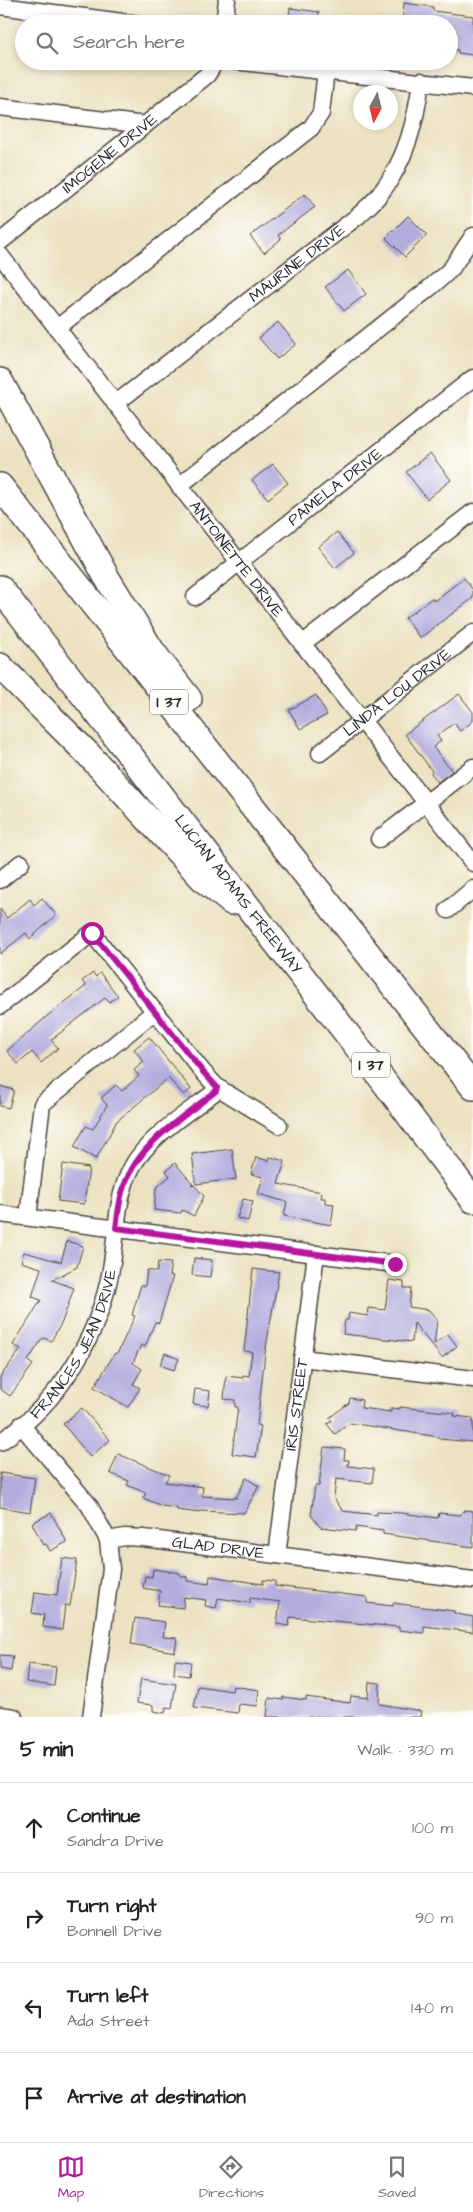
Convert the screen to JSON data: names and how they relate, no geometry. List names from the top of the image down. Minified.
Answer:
{"streets":{"highway":["I 37","LUCIAN ADAMS FREEWAY"],"street":["IMOGENE DRIVE","MAURINE DRIVE","PAMELA DRIVE","ANTOINETTE DRIVE","LINDA LOU DRIVE","FRANCES JEAN DRIVE","IRIS STREET","GLAD DRIVE"]},"crossings":[["MAURINE DRIVE","ANTOINETTE DRIVE"],["PAMELA DRIVE","ANTOINETTE DRIVE"],["ANTOINETTE DRIVE","LINDA LOU DRIVE"],["IRIS STREET","GLAD DRIVE"]],"north":"bottom","page":{"search":"Search here","heading":["5 min","Walk · 330 m"],"list":[["Continue","Sandra Drive","100 m"],["Turn right","Bonnell Drive","90 m"],["Turn left","Ada Street","140 m"],"Arrive at destination"],"nav":["Map","Directions","Saved"]}}
